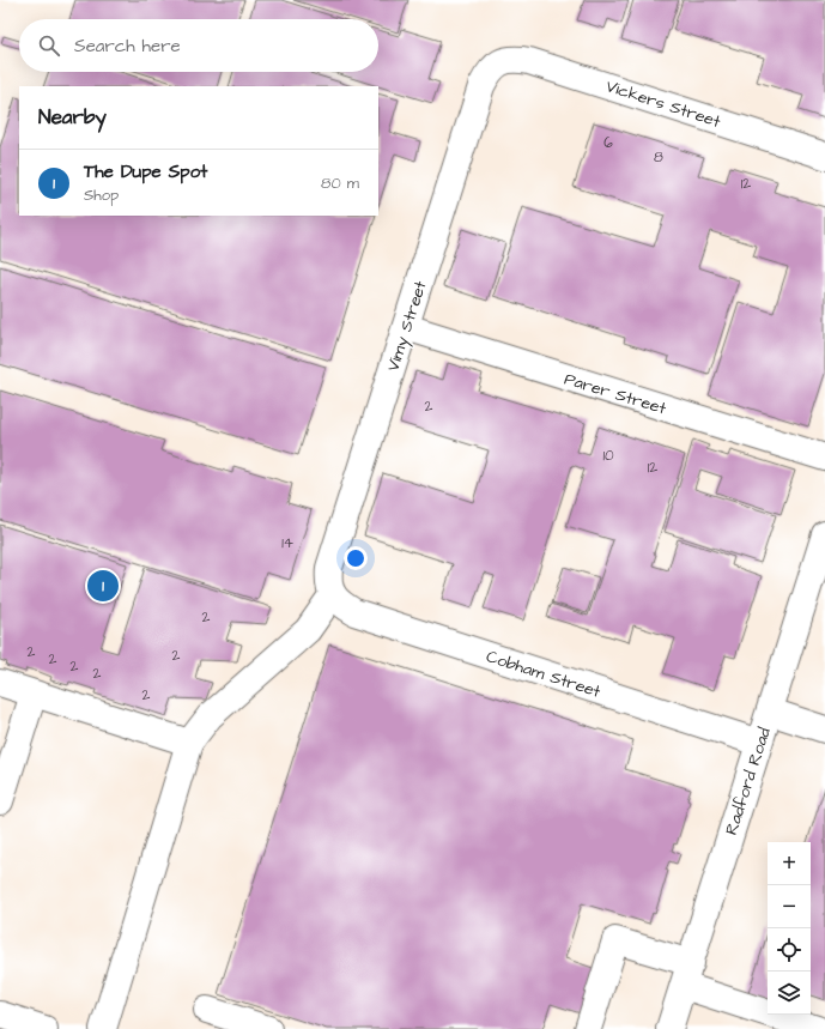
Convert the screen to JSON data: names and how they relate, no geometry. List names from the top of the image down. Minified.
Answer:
{"streets":{"street":["Vickers Street","Vimy Street","Parer Street","Cobham Street","Radford Road"]},"crossings":[["Vickers Street","Vimy Street"],["Vimy Street","Parer Street"],["Vimy Street","Cobham Street"],["Cobham Street","Radford Road"]],"house_numbers":["6","8","12","2","10","12","14","2","2","2","2","2","2","2"],"page":{"search":"Search here","heading":"Nearby","list":[{"mark":"1","name":"The Dupe Spot","note":"Shop","value":"80 m"}],"pins":"1","map_buttons":["+","−"]}}
